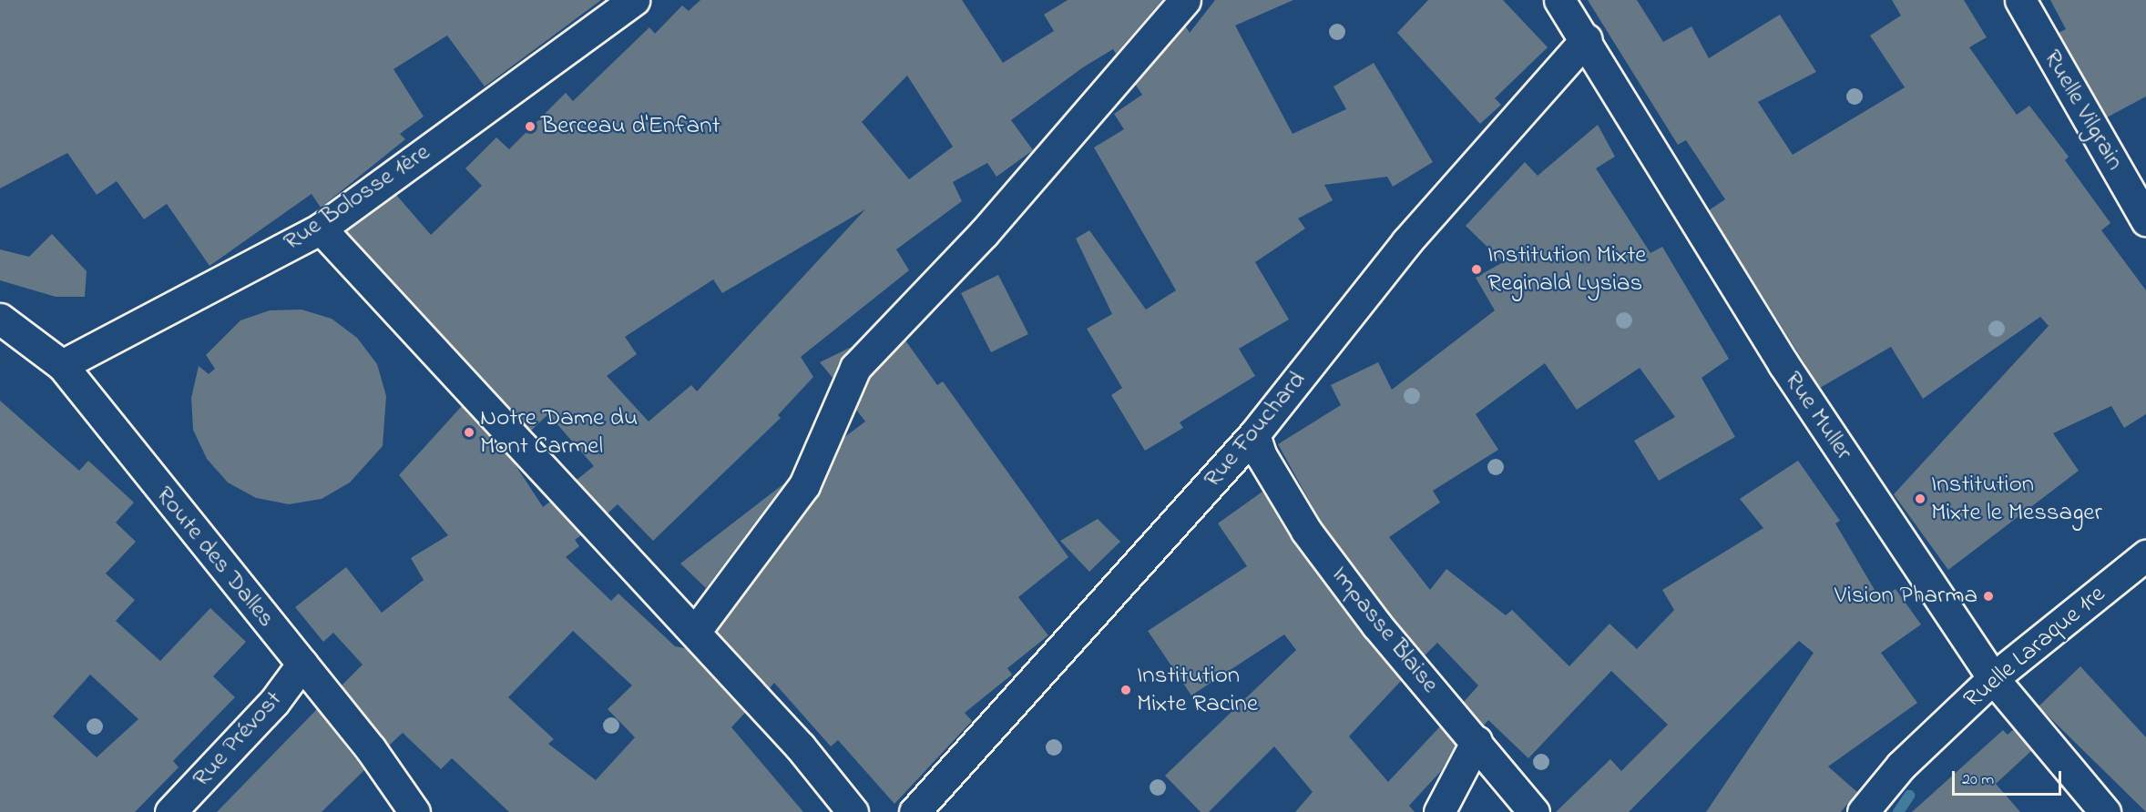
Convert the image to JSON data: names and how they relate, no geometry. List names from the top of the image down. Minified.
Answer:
{"streets":{"street":["Ruelle Vilgrain","Rue Bolosse 1ère","Rue Muller","Rue Fouchard","Route des Dalles","Impasse Blaise","Ruelle Laraque 1re","Rue Prévost"]},"crossings":[["Rue Bolosse 1ère","Route des Dalles"],["Rue Muller","Rue Fouchard"],["Rue Muller","Ruelle Laraque 1re"],["Rue Fouchard","Impasse Blaise"],["Route des Dalles","Rue Prévost"]],"places":["Berceau d'Enfant","Institution Mixte Reginald Lysias","Notre Dame du Mont Carmel","Institution Mixte le Messager","Vision Pharma","Institution Mixte Racine"],"scale_bar":"20 m"}
